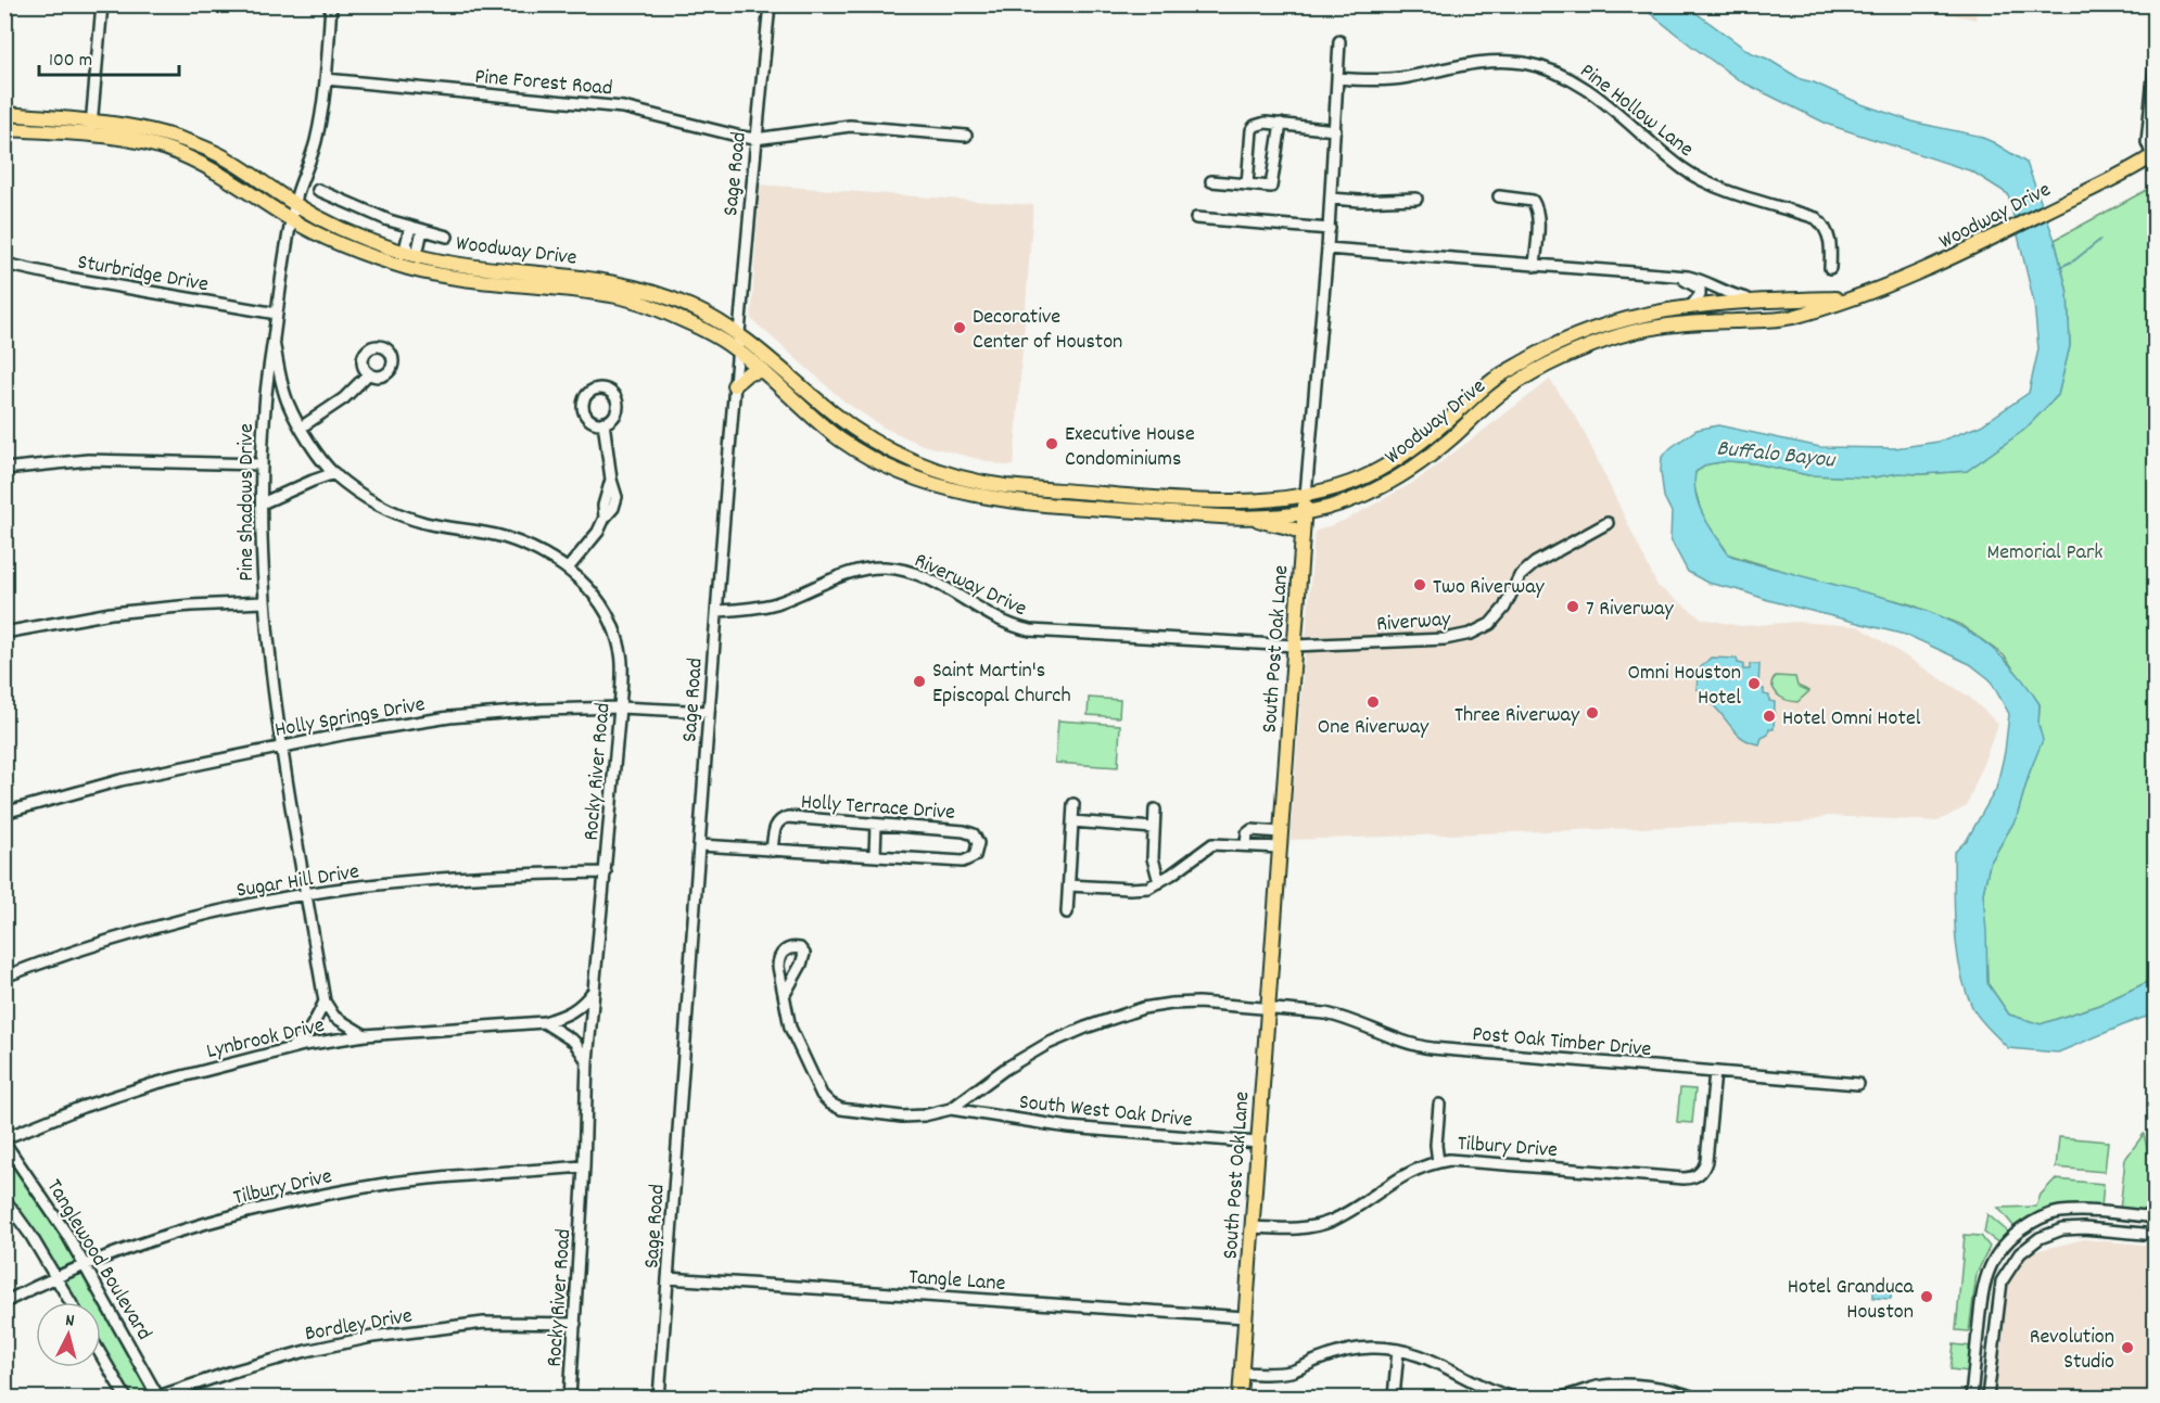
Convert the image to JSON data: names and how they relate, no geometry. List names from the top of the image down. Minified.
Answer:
{"streets":{"main road":["Woodway Drive","South Post Oak Lane"],"street":["Pine Forest Road","Pine Hollow Lane","Sage Road","Sturbridge Drive","Pine Shadows Drive","Riverway Drive","Riverway","Holly Springs Drive","Rocky River Road","Holly Terrace Drive","Sugar Hill Drive","Lynbrook Drive","Post Oak Timber Drive","South West Oak Drive","Tilbury Drive","Tanglewood Boulevard","Tangle Lane","Bordley Drive"]},"crossings":[["Pine Forest Road","Sage Road"],["Pine Forest Road","Pine Shadows Drive"],["Pine Hollow Lane","South Post Oak Lane"],["Sage Road","Woodway Drive"],["Sage Road","Riverway Drive"],["Sage Road","Holly Springs Drive"],["Sage Road","Holly Terrace Drive"],["Sage Road","Tangle Lane"],["Woodway Drive","Pine Shadows Drive"],["Woodway Drive","South Post Oak Lane"],["Sturbridge Drive","Pine Shadows Drive"],["Pine Shadows Drive","Holly Springs Drive"],["Pine Shadows Drive","Rocky River Road"],["Pine Shadows Drive","Sugar Hill Drive"],["Riverway Drive","Riverway"],["Riverway Drive","South Post Oak Lane"],["Riverway","South Post Oak Lane"],["South Post Oak Lane","Post Oak Timber Drive"],["South Post Oak Lane","South West Oak Drive"],["South Post Oak Lane","Tilbury Drive"],["South Post Oak Lane","Tangle Lane"],["Holly Springs Drive","Rocky River Road"],["Rocky River Road","Sugar Hill Drive"],["Rocky River Road","Lynbrook Drive"],["Rocky River Road","Tilbury Drive"],["Rocky River Road","Bordley Drive"],["Lynbrook Drive","Tanglewood Boulevard"],["Post Oak Timber Drive","South West Oak Drive"],["Post Oak Timber Drive","Tilbury Drive"],["Tilbury Drive","Tanglewood Boulevard"],["Tanglewood Boulevard","Bordley Drive"]],"water":["Buffalo Bayou"],"parks":["Memorial Park"],"places":["Decorative Center of Houston","Executive House Condominiums","Two Riverway","7 Riverway","Saint Martin's Episcopal Church","Omni Houston Hotel","One Riverway","Three Riverway","Hotel Omni Hotel","Hotel Granduca Houston","Revolution Studio"],"scale_bar":"100 m","north":"top"}
